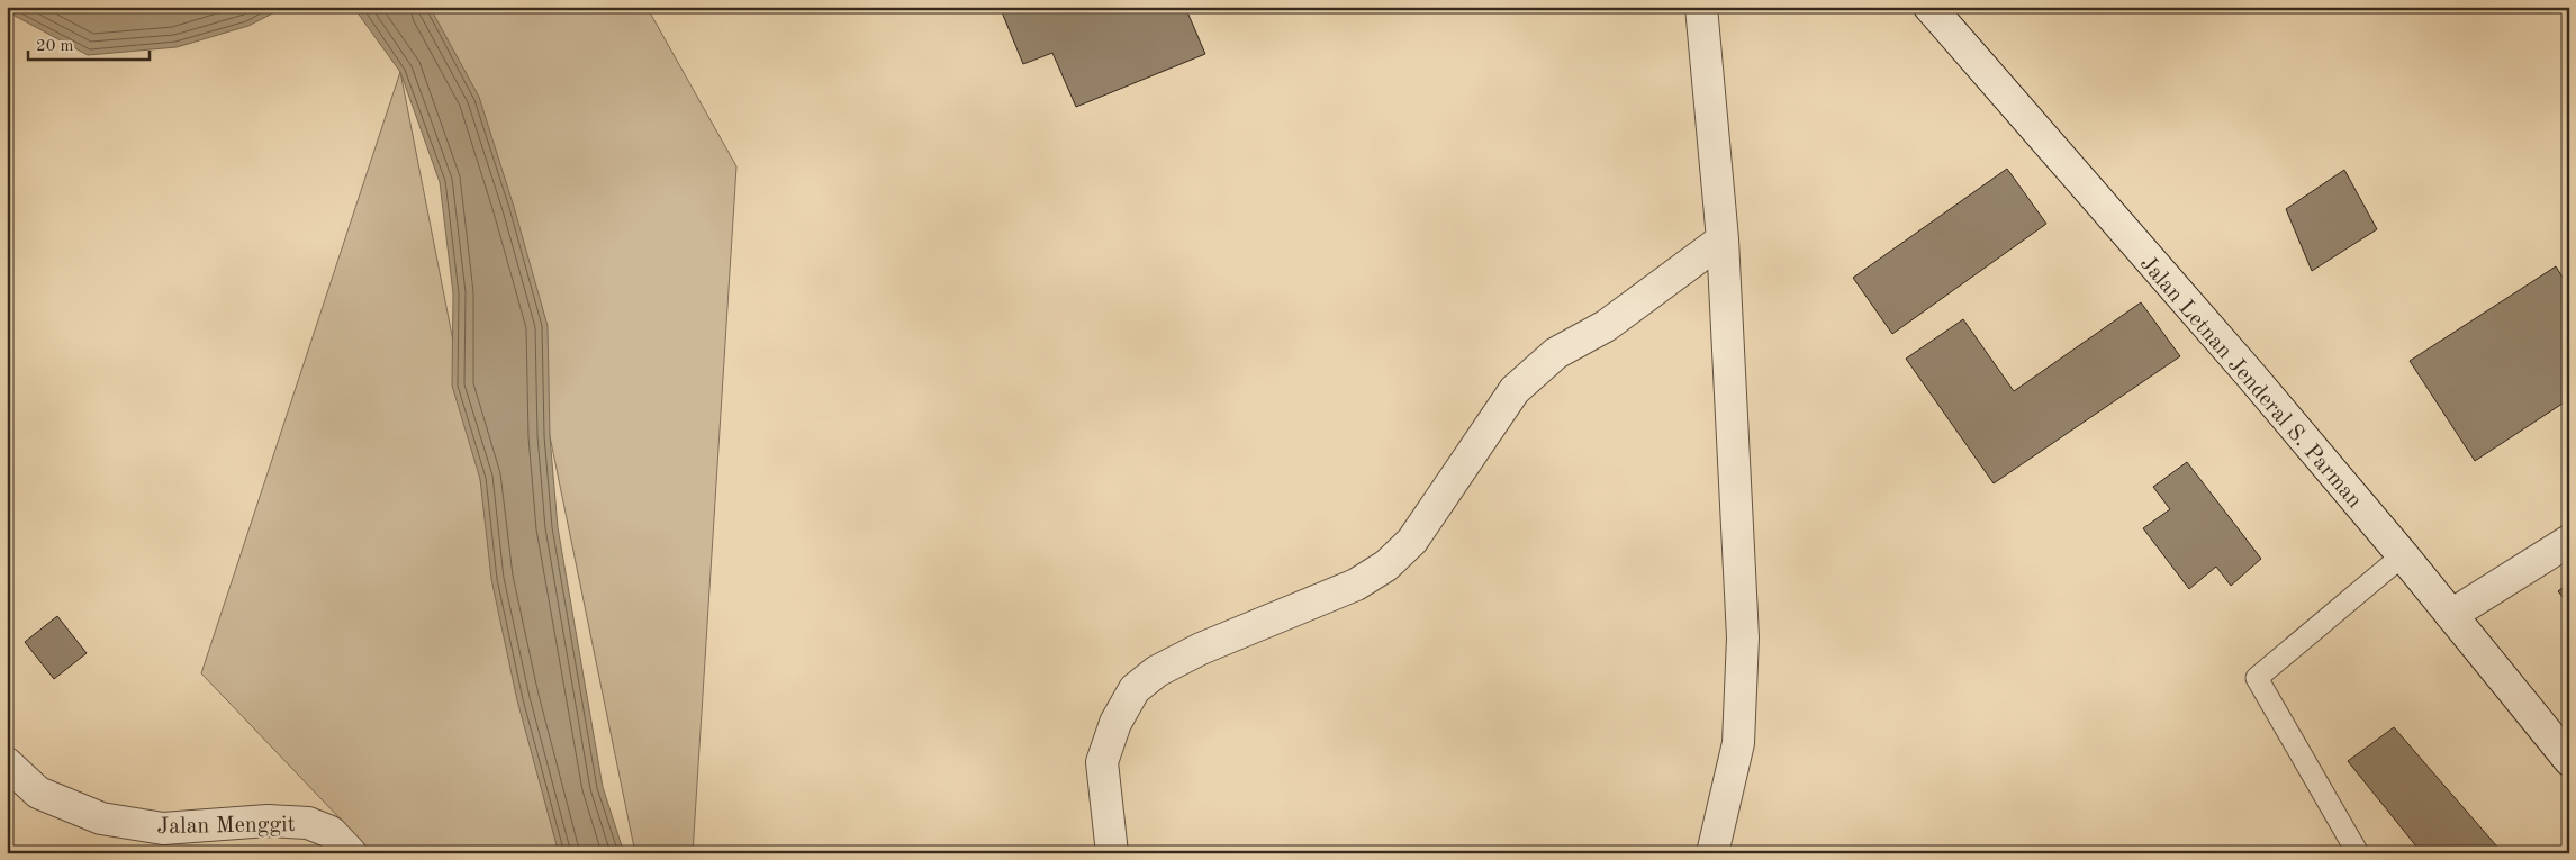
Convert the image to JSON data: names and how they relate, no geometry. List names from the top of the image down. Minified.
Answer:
{"streets":{"street":["Jalan Letnan Jenderal S. Parman","Jalan Menggit"]},"scale_bar":"20 m"}
